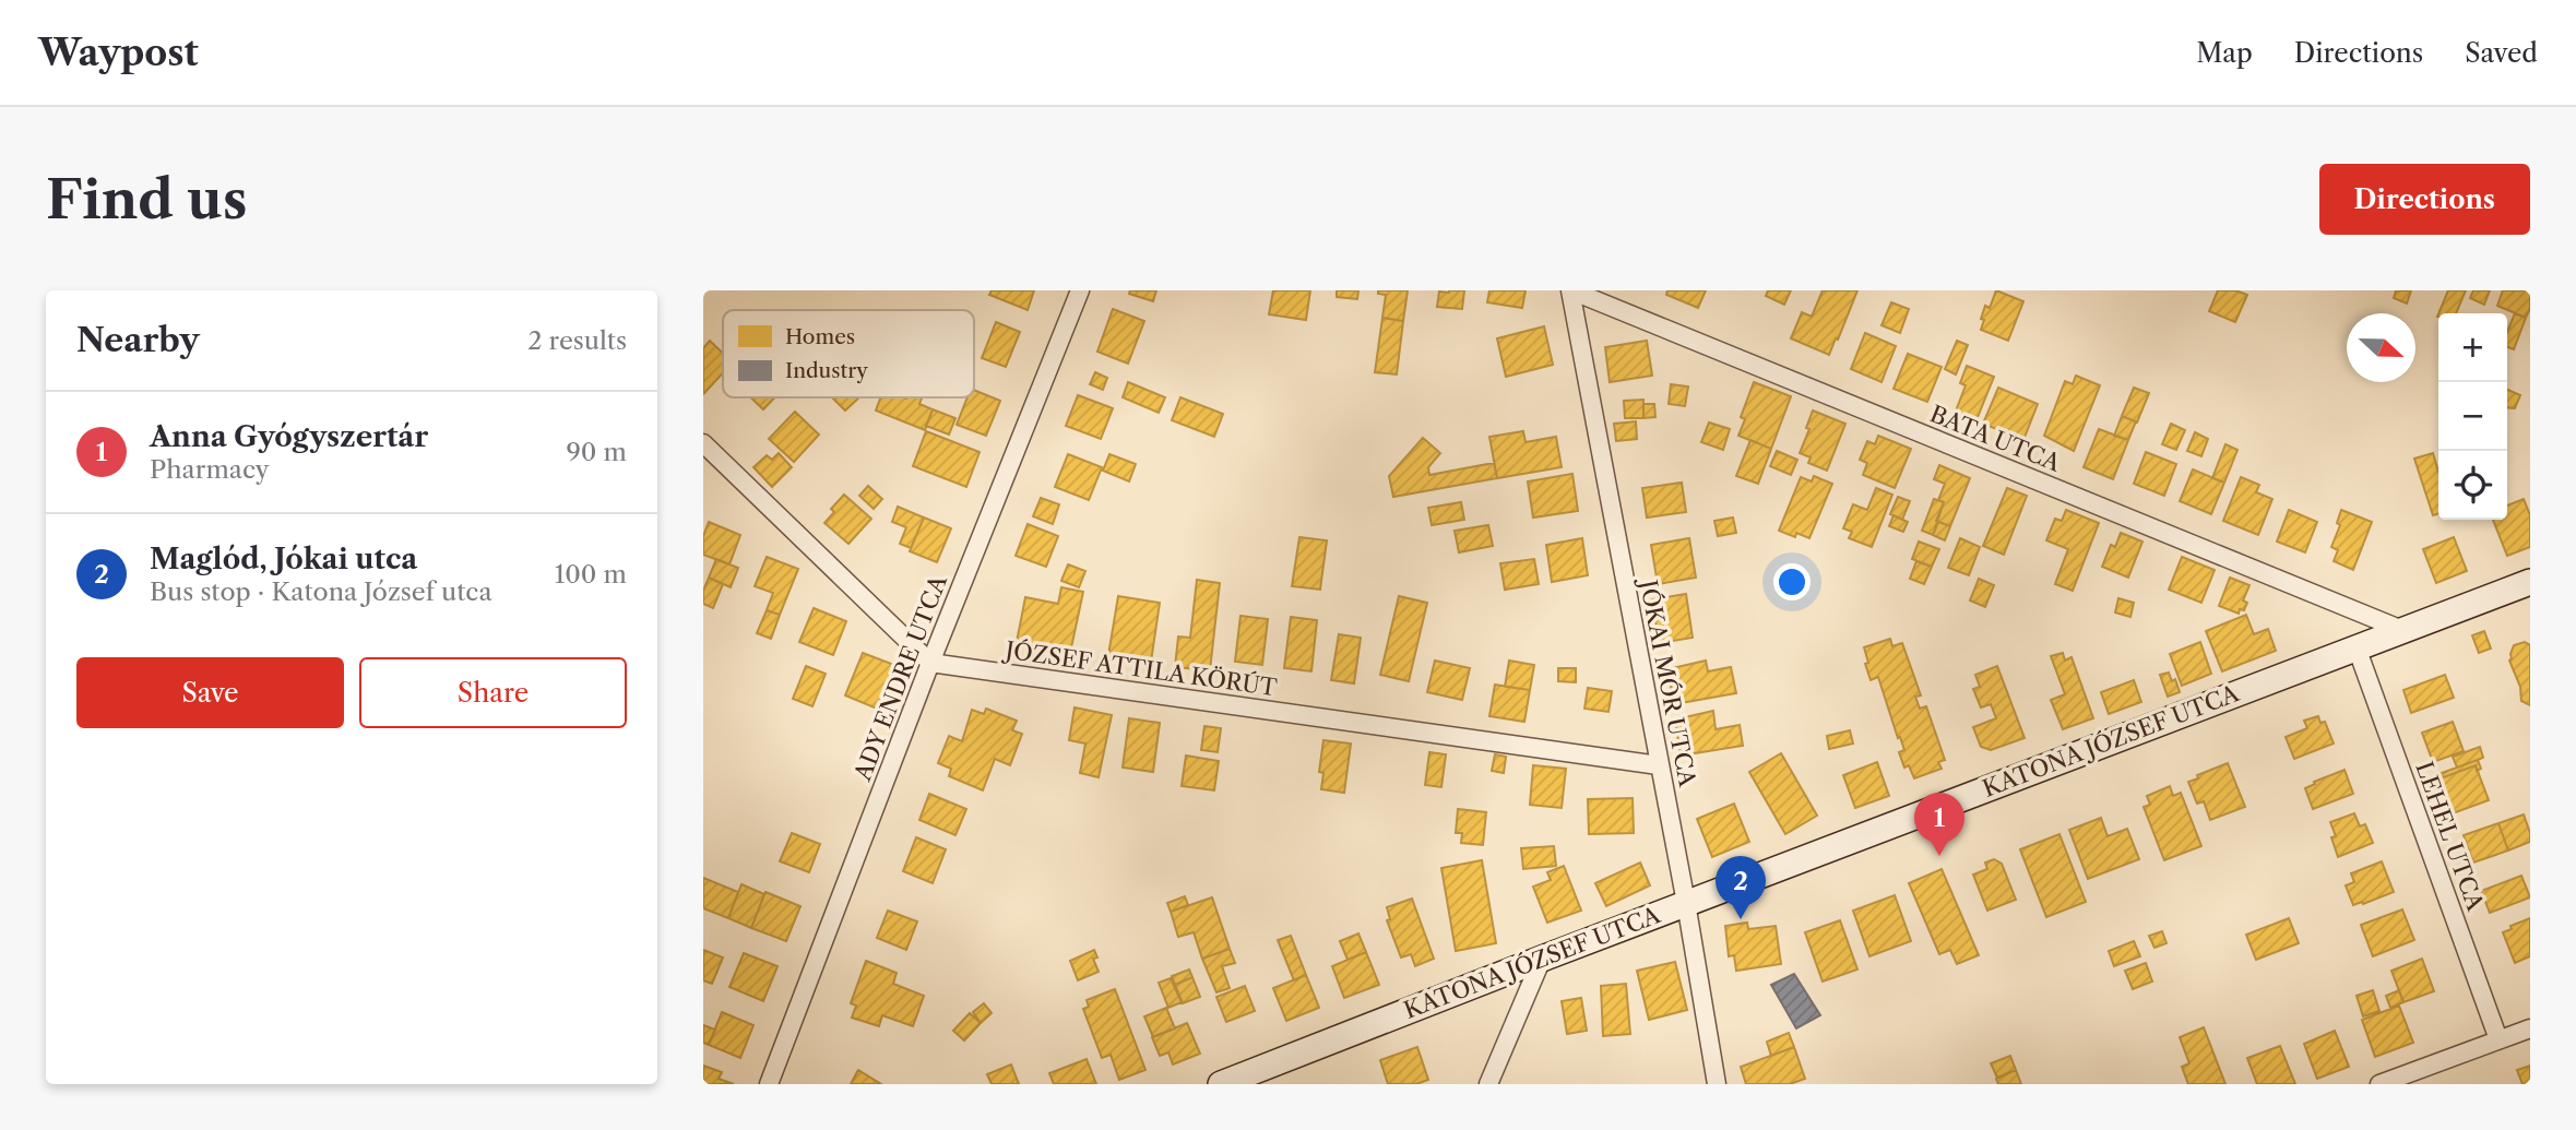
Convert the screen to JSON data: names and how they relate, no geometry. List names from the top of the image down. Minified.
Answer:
{"streets":{"main road":["KATONA JÓZSEF UTCA"],"street":["BATA UTCA","JÓZSEF ATTILA KÖRÚT","ADY ENDRE UTCA","JÓKAI MÓR UTCA","LEHEL UTCA"]},"crossings":[["BATA UTCA","JÓKAI MÓR UTCA"],["BATA UTCA","KATONA JÓZSEF UTCA"],["JÓZSEF ATTILA KÖRÚT","ADY ENDRE UTCA"],["JÓZSEF ATTILA KÖRÚT","JÓKAI MÓR UTCA"],["JÓKAI MÓR UTCA","KATONA JÓZSEF UTCA"],["KATONA JÓZSEF UTCA","LEHEL UTCA"]],"legend":["Homes","Industry"],"north":"right","page":{"header":"Waypost","nav":["Map","Directions","Saved"],"buttons":["Directions",["Save","Share"]],"title":"Find us","heading":["Nearby","2 results"],"map_buttons":["+","−"],"list":[{"mark":"1","name":"Anna Gyógyszertár","note":"Pharmacy","value":"90 m"},{"mark":"2","name":"Maglód, Jókai utca","note":"Bus stop · Katona József utca","value":"100 m"}],"pins":["1","2"]}}
